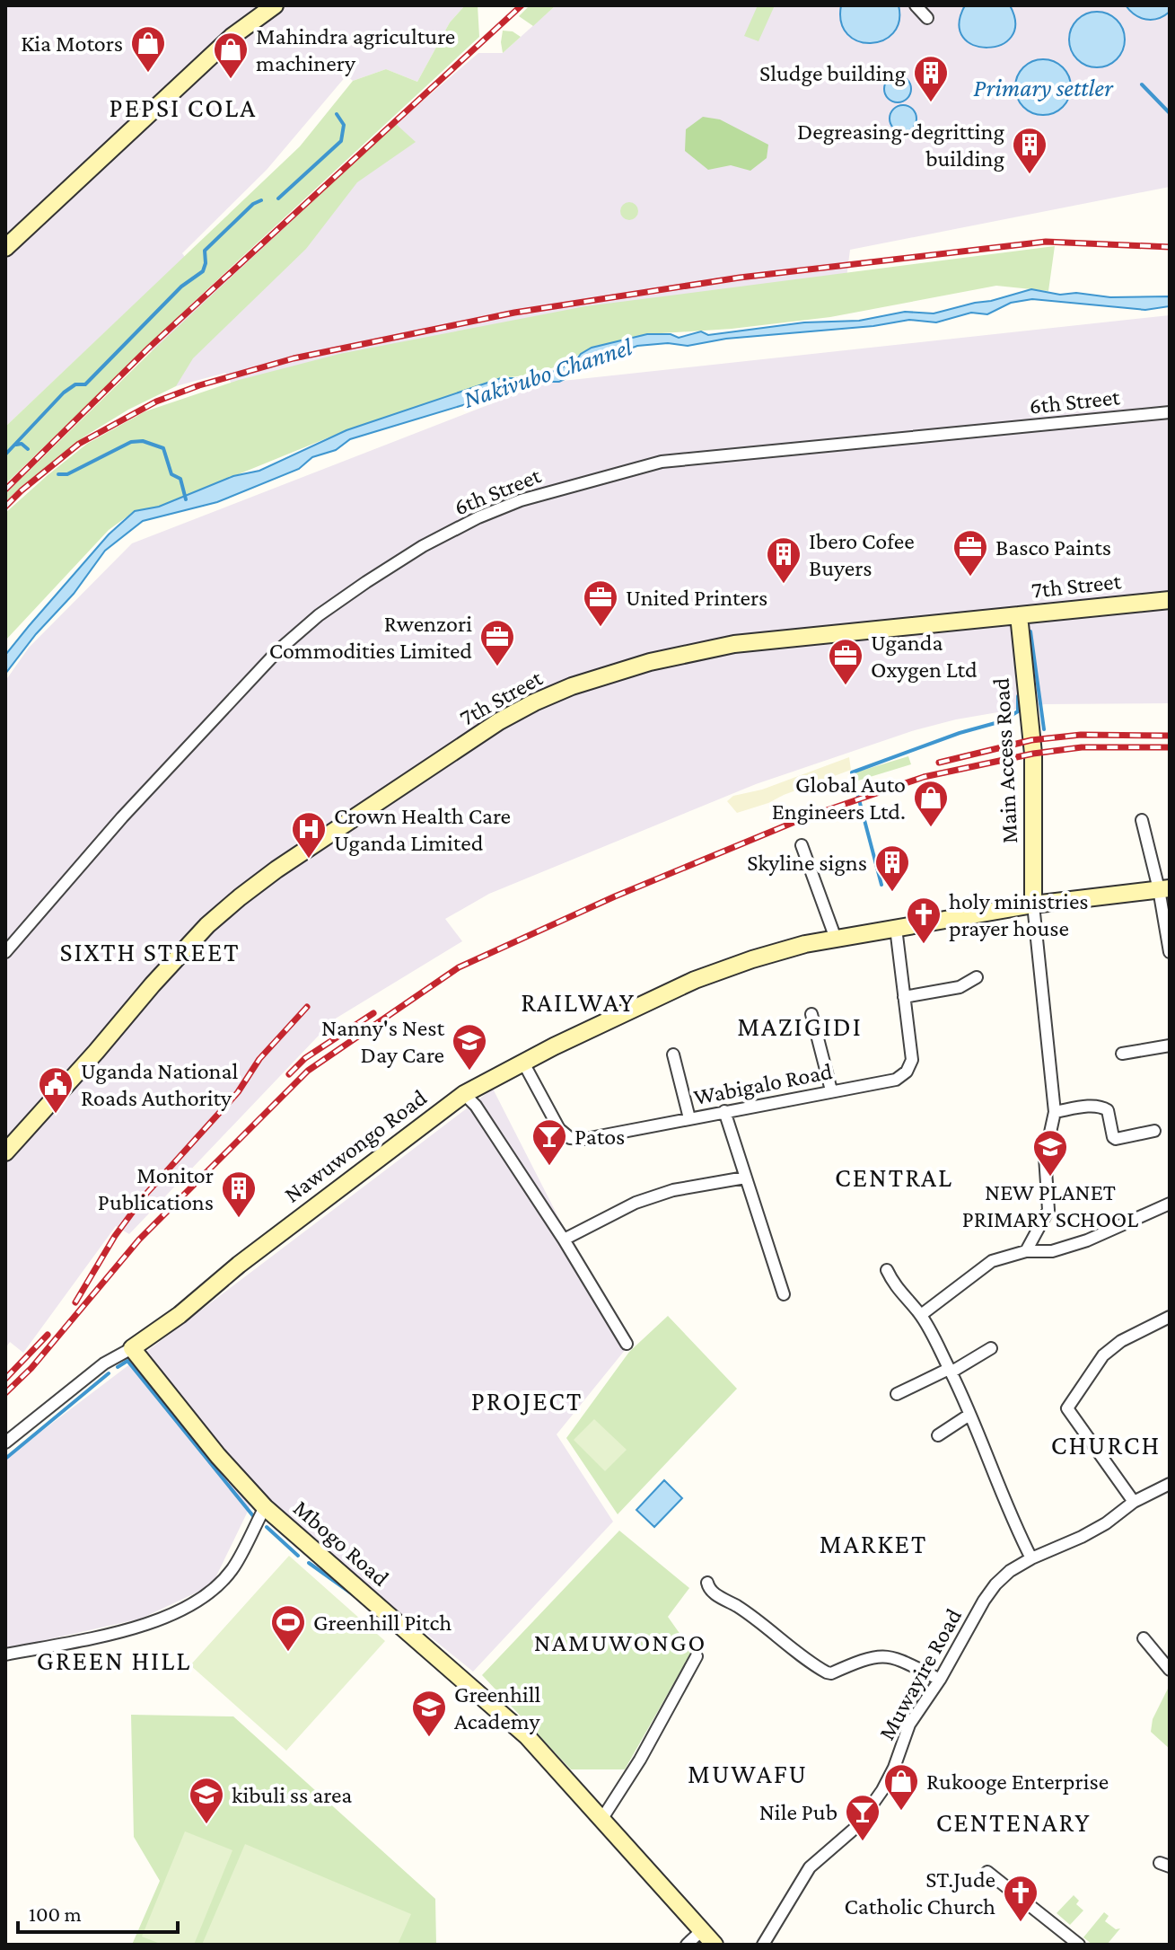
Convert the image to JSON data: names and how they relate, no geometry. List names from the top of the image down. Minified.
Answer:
{"streets":{"street":["6th Street","7th Street","Main Access Road","Wabigalo Road","Nawuwongo Road","Mbogo Road","Muwayire Road"]},"crossings":[["7th Street","Main Access Road"],["Main Access Road","Nawuwongo Road"],["Wabigalo Road","Nawuwongo Road"],["Nawuwongo Road","Mbogo Road"]],"districts":["PEPSI COLA","SIXTH STREET","RAILWAY","MAZIGIDI","CENTRAL","PROJECT","CHURCH","MARKET","NAMUWONGO","GREEN HILL","MUWAFU","CENTENARY"],"water":["Primary settler","Nakivubo Channel"],"places":{"shop":["Kia Motors","Mahindra agriculture machinery","Global Auto Engineers Ltd.","Rukooge Enterprise"],"building":["Sludge building","Degreasing-degritting building","Ibero Cofee Buyers","Skyline signs","Monitor Publications"],"office":["Basco Paints","United Printers","Rwenzori Commodities Limited","Uganda Oxygen Ltd"],"hospital":["Crown Health Care Uganda Limited"],"church":["holy ministries prayer house","ST.Jude Catholic Church"],"school or university":["Nanny's Nest Day Care","NEW PLANET PRIMARY SCHOOL","Greenhill Academy","kibuli ss area"],"public building":["Uganda National Roads Authority"],"bar":["Patos","Nile Pub"],"sports":["Greenhill Pitch"]},"scale_bar":"100 m"}
